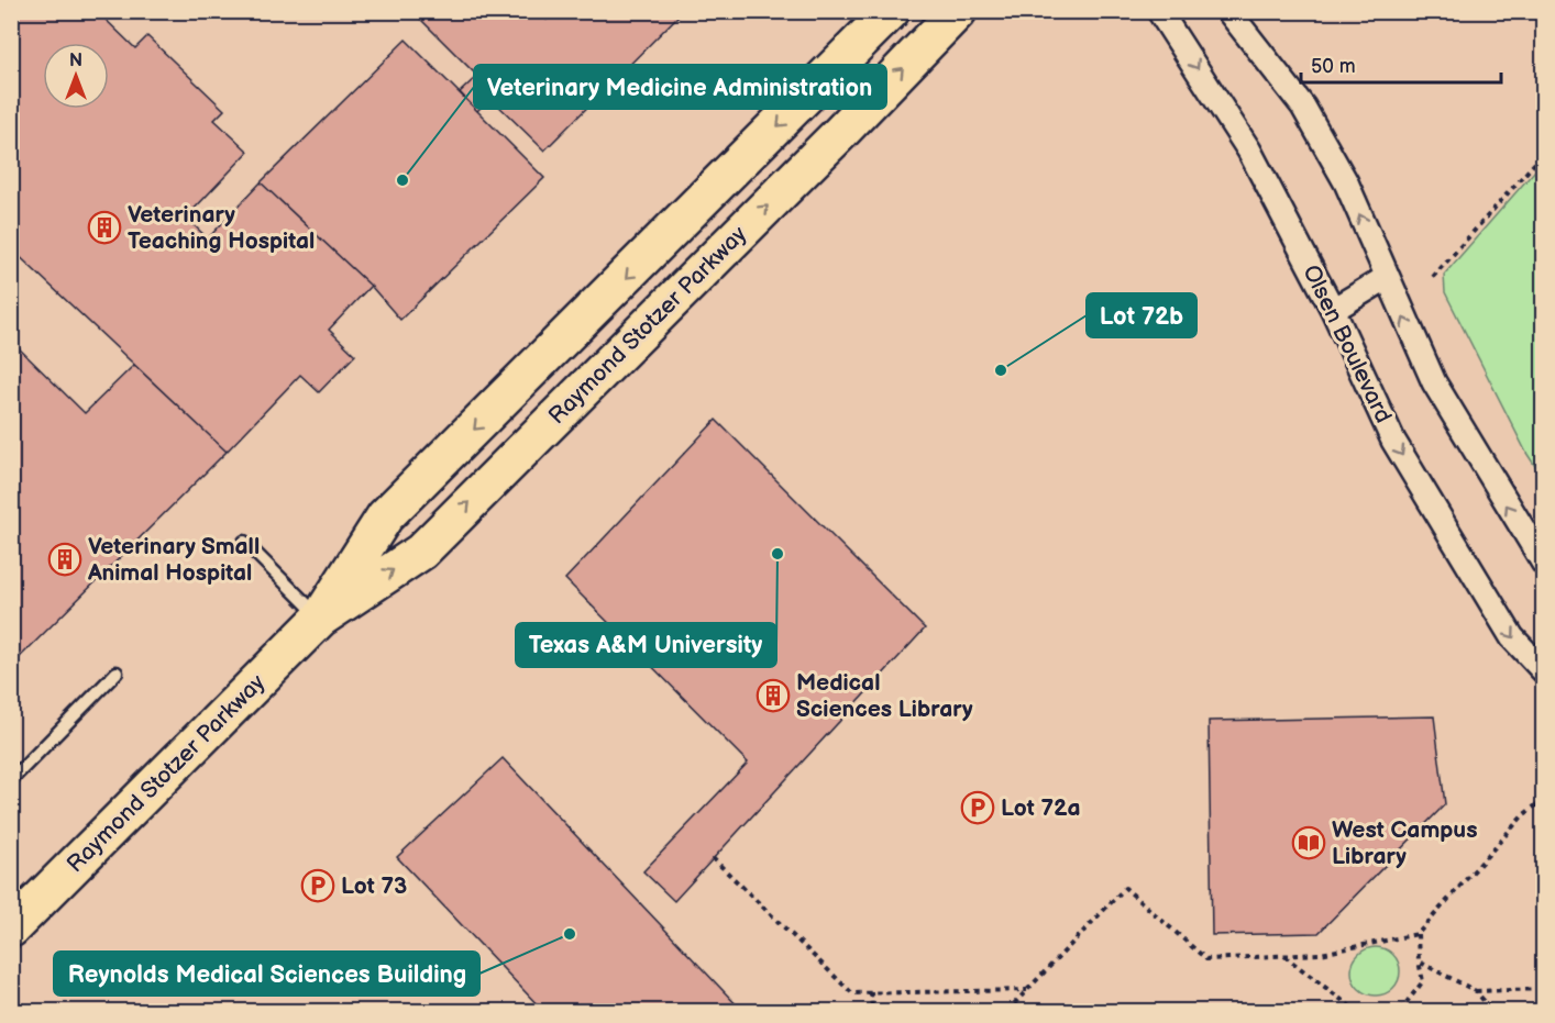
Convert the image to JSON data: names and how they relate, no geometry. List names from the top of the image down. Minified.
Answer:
{"streets":{"main road":["Raymond Stotzer Parkway"],"street":["Olsen Boulevard"]},"places":{"other":["Veterinary Medicine Administration","Lot 72b","Texas A&M University","Reynolds Medical Sciences Building"],"building":["Veterinary Teaching Hospital","Veterinary Small Animal Hospital","Medical Sciences Library"],"parking":["Lot 72a","Lot 73"],"library":["West Campus Library"]},"scale_bar":"50 m","north":"top"}
